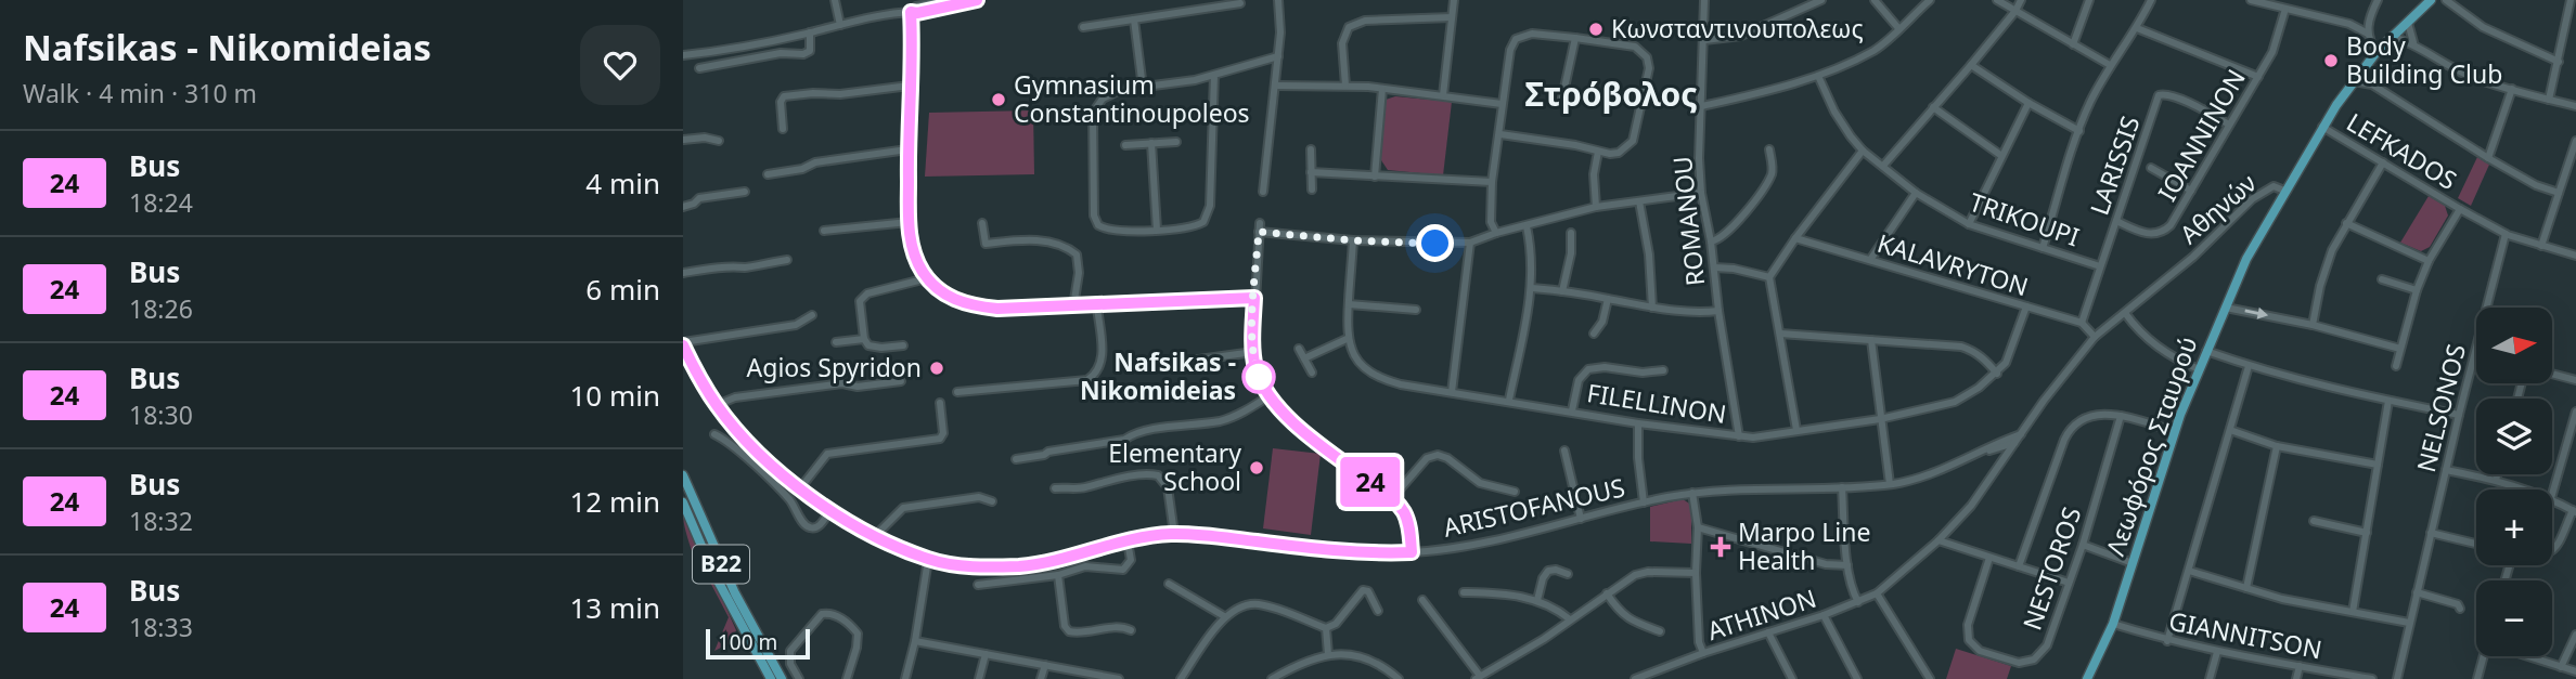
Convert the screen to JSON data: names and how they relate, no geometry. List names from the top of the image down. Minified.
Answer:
{"streets":{"main road":["Αθηνών","Λεωφόρος Σταυρού","B22"],"street":["IOANNINON","LEFKADOS","LARISSIS","TRIKOUPI","ROMANOU","KALAVRYTON","FILELLINON","NELSONOS","ARISTOFANOUS","NESTOROS","ATHINON","GIANNITSON"]},"crossings":[["IOANNINON","LARISSIS"],["LEFKADOS","Αθηνών"],["LEFKADOS","NELSONOS"],["LARISSIS","TRIKOUPI"],["LARISSIS","KALAVRYTON"],["Αθηνών","Λεωφόρος Σταυρού"],["Αθηνών","ARISTOFANOUS"],["Αθηνών","ATHINON"],["ROMANOU","FILELLINON"],["KALAVRYTON","FILELLINON"],["Λεωφόρος Σταυρού","GIANNITSON"],["ARISTOFANOUS","ATHINON"]],"districts":["Στρόβολος"],"places":{"other":["Κωνσταντινουπολεως","Body Building Club","Gymnasium Constantinoupoleos","Agios Spyridon","Nafsikas - Nikomideias","Elementary School"],"health":["Marpo Line Health"]},"lines":["bus line 24"],"scale_bar":"100 m","north":"right","page":{"heading":["Nafsikas - Nikomideias","Walk · 4 min · 310 m"],"on_map":"24","list":[{"mark":"24","name":"Bus","note":"18:24","value":"4 min"},{"mark":"24","name":"Bus","note":"18:26","value":"6 min"},{"mark":"24","name":"Bus","note":"18:30","value":"10 min"},{"mark":"24","name":"Bus","note":"18:32","value":"12 min"},{"mark":"24","name":"Bus","note":"18:33","value":"13 min"}],"map_buttons":["+","−"],"scale":"100 m"}}
